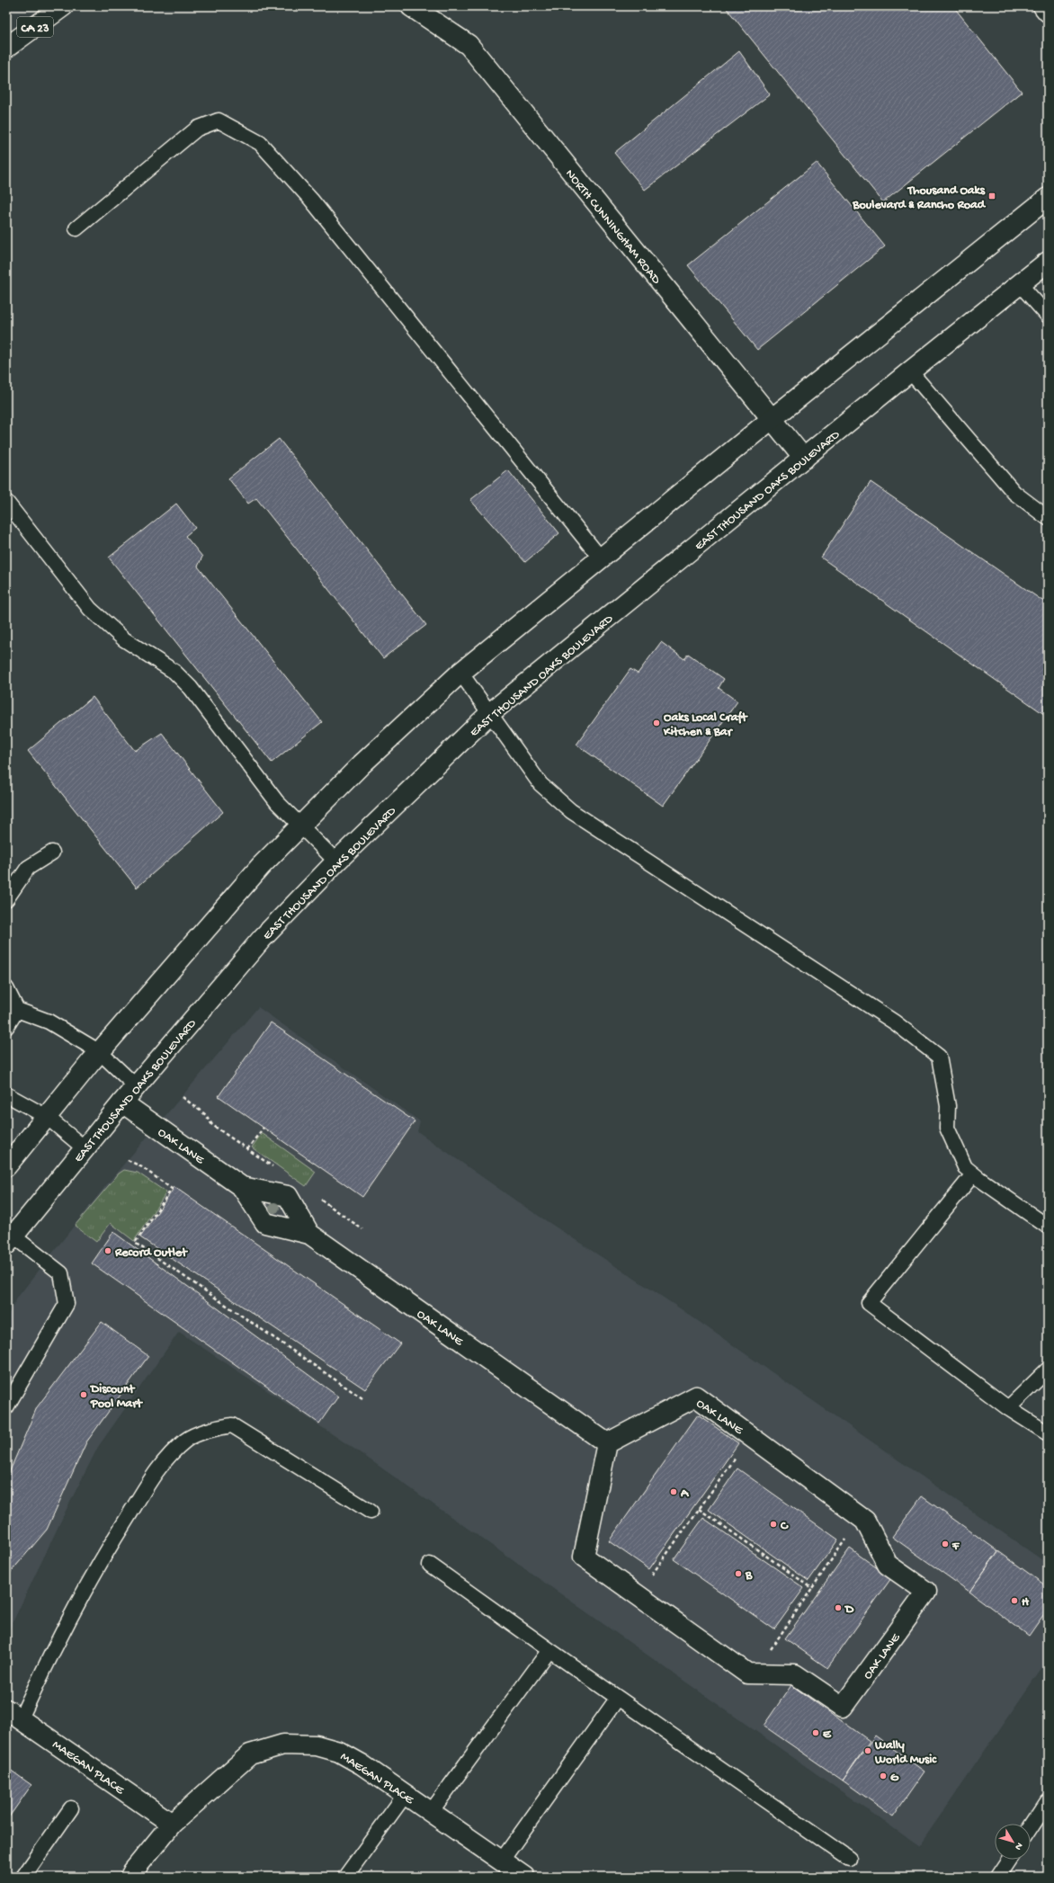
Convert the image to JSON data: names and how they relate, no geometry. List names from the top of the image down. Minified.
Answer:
{"streets":{"main road":["CA 23","NORTH CUNNINGHAM ROAD","EAST THOUSAND OAKS BOULEVARD","OAK LANE","MAEGAN PLACE"]},"crossings":[["NORTH CUNNINGHAM ROAD","EAST THOUSAND OAKS BOULEVARD"],["EAST THOUSAND OAKS BOULEVARD","OAK LANE"]],"places":{"transit":["Thousand Oaks Boulevard & Rancho Road"],"other":["Oaks Local Craft Kitchen & Bar","Record Outlet","Discount Pool Mart","A","C","F","B","H","D","E","Wally World Music","G"]},"north":"bottom right"}
